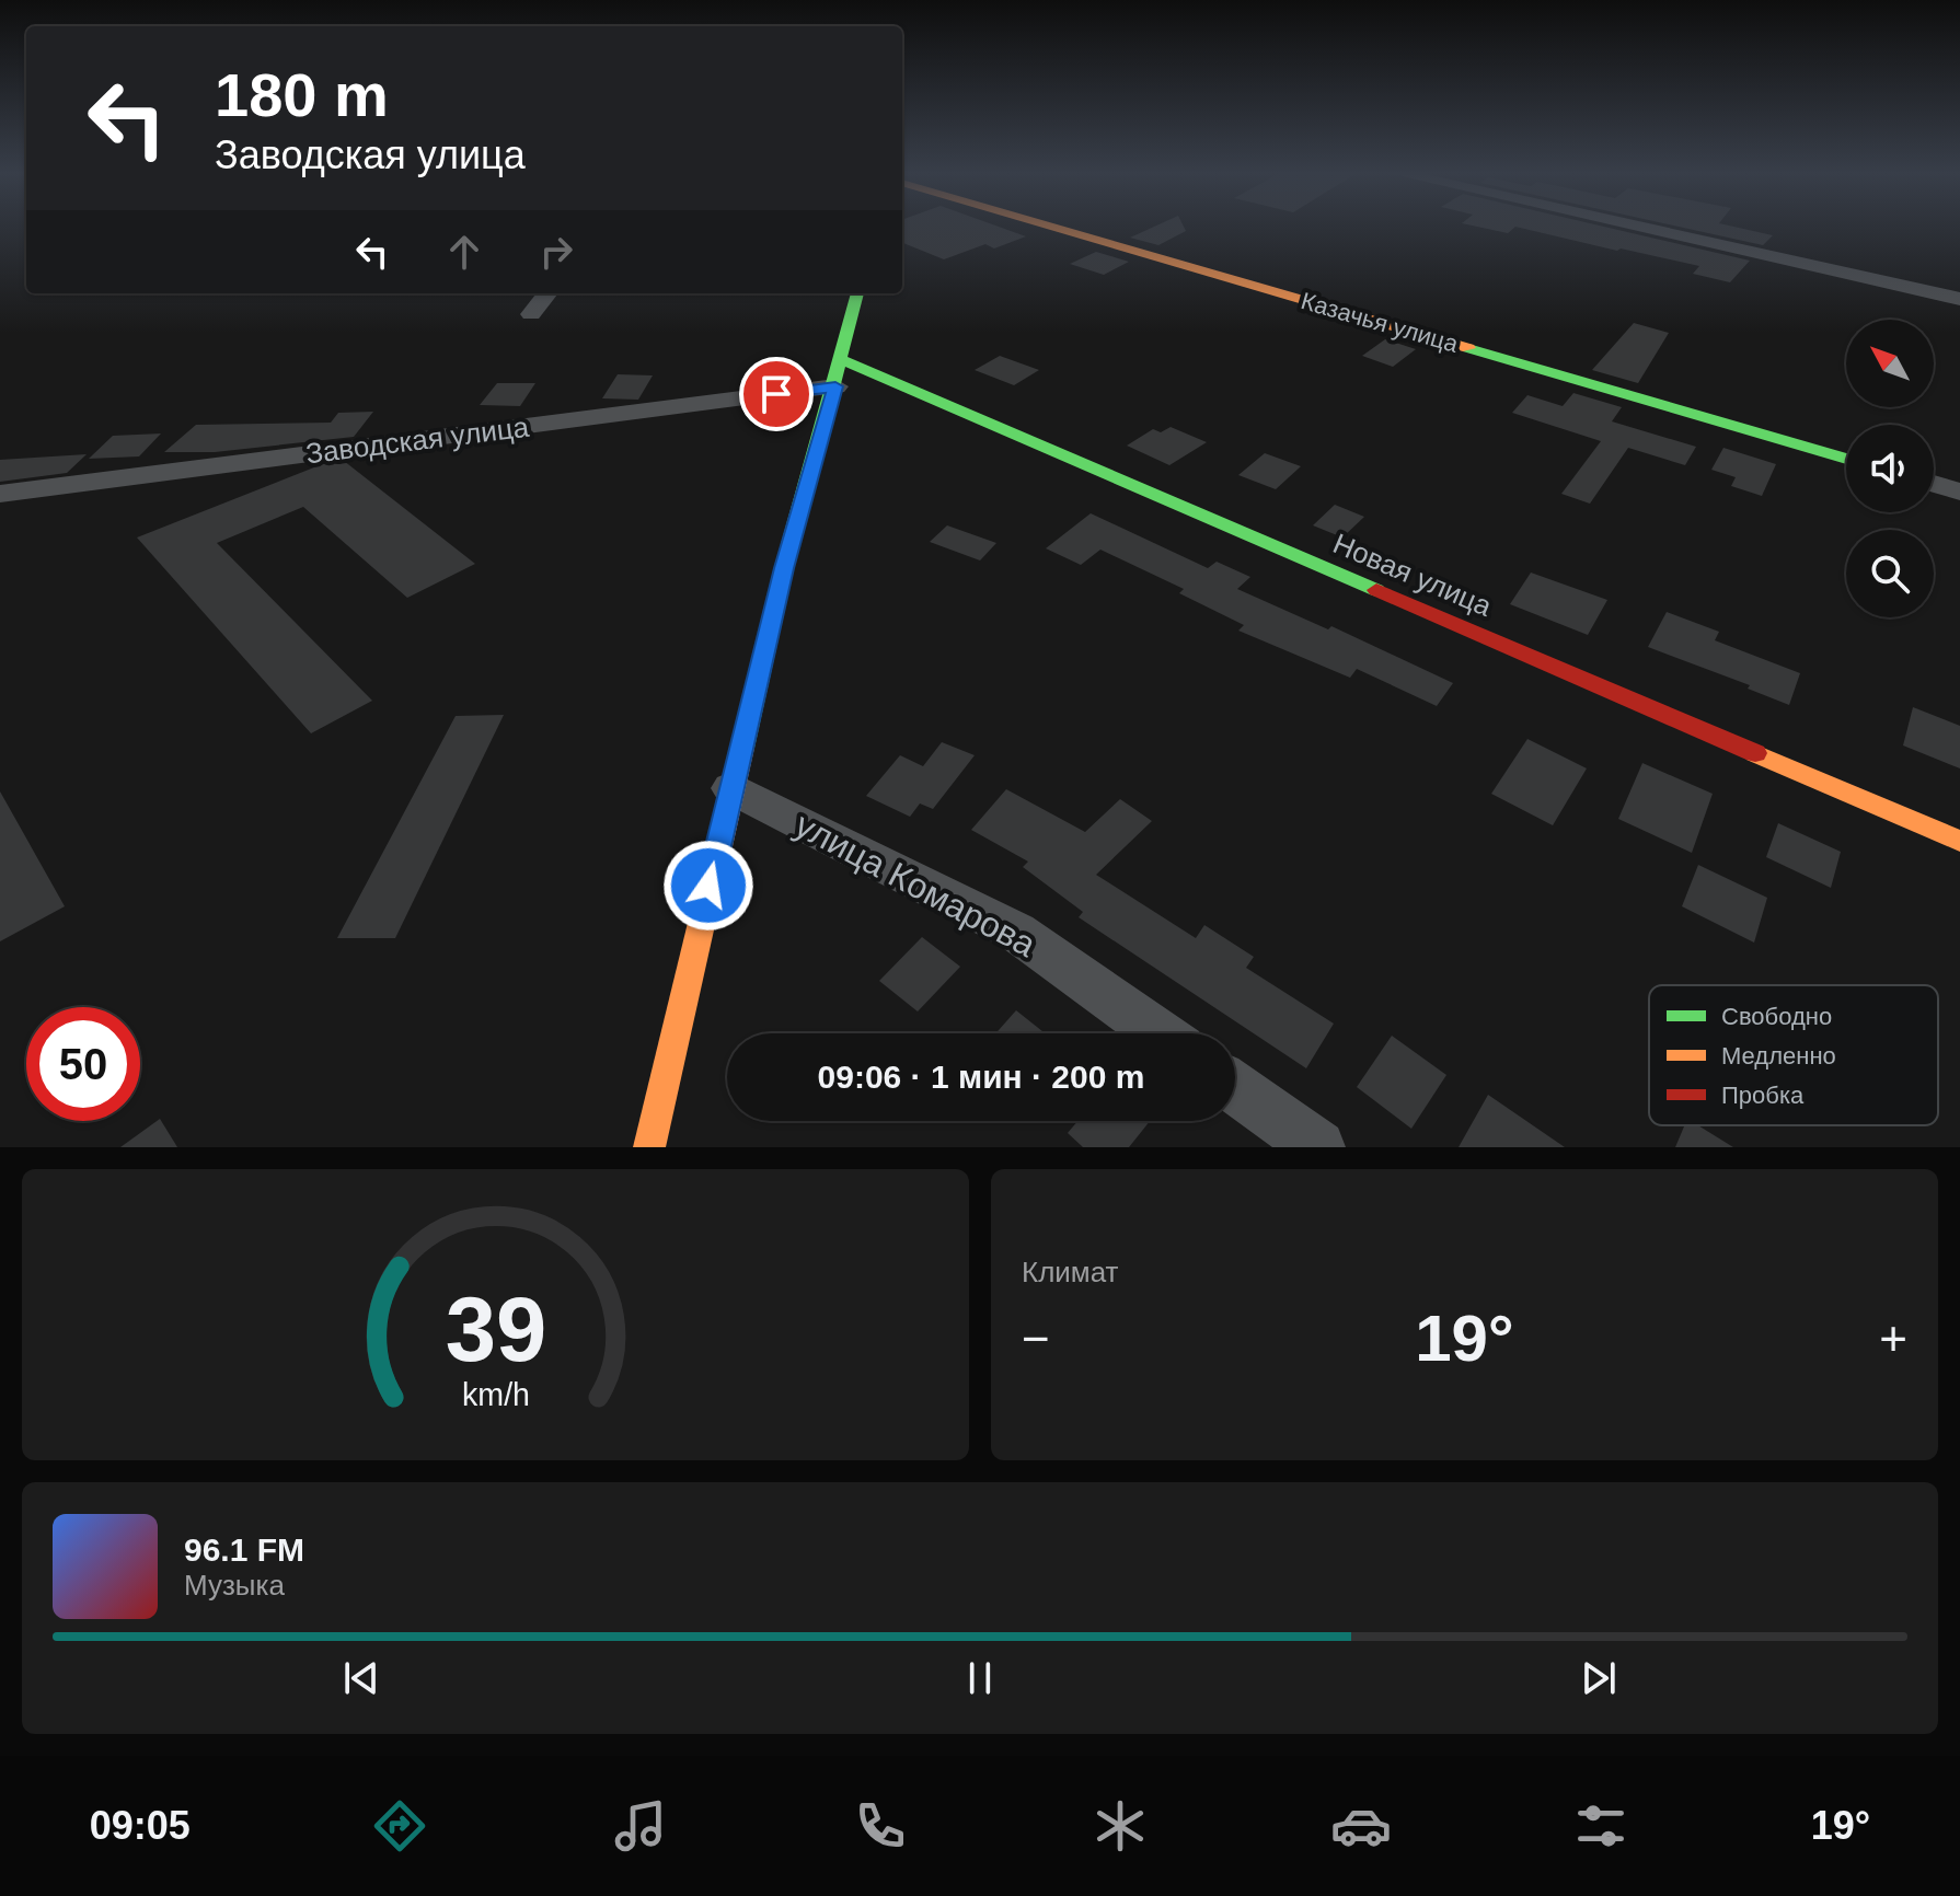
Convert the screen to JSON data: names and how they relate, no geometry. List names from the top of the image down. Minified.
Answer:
{"streets":{"street":["Казачья улица","Заводская улица","Новая улица","улица Комарова"]},"crossings":[["Заводская улица","Новая улица"]],"legend":["Свободно","Медленно","Пробка"],"north":"top left","page":{"turn":["180 m","Заводская улица"],"limit":"50","trip":"09:06 · 1 мин · 200 m","tile":"Климат","heat":["−","19°","+"],"song":["96.1 FM","Музыка"],"tabs":["09:05","19°"],"gauge":["39","km/h"]}}
